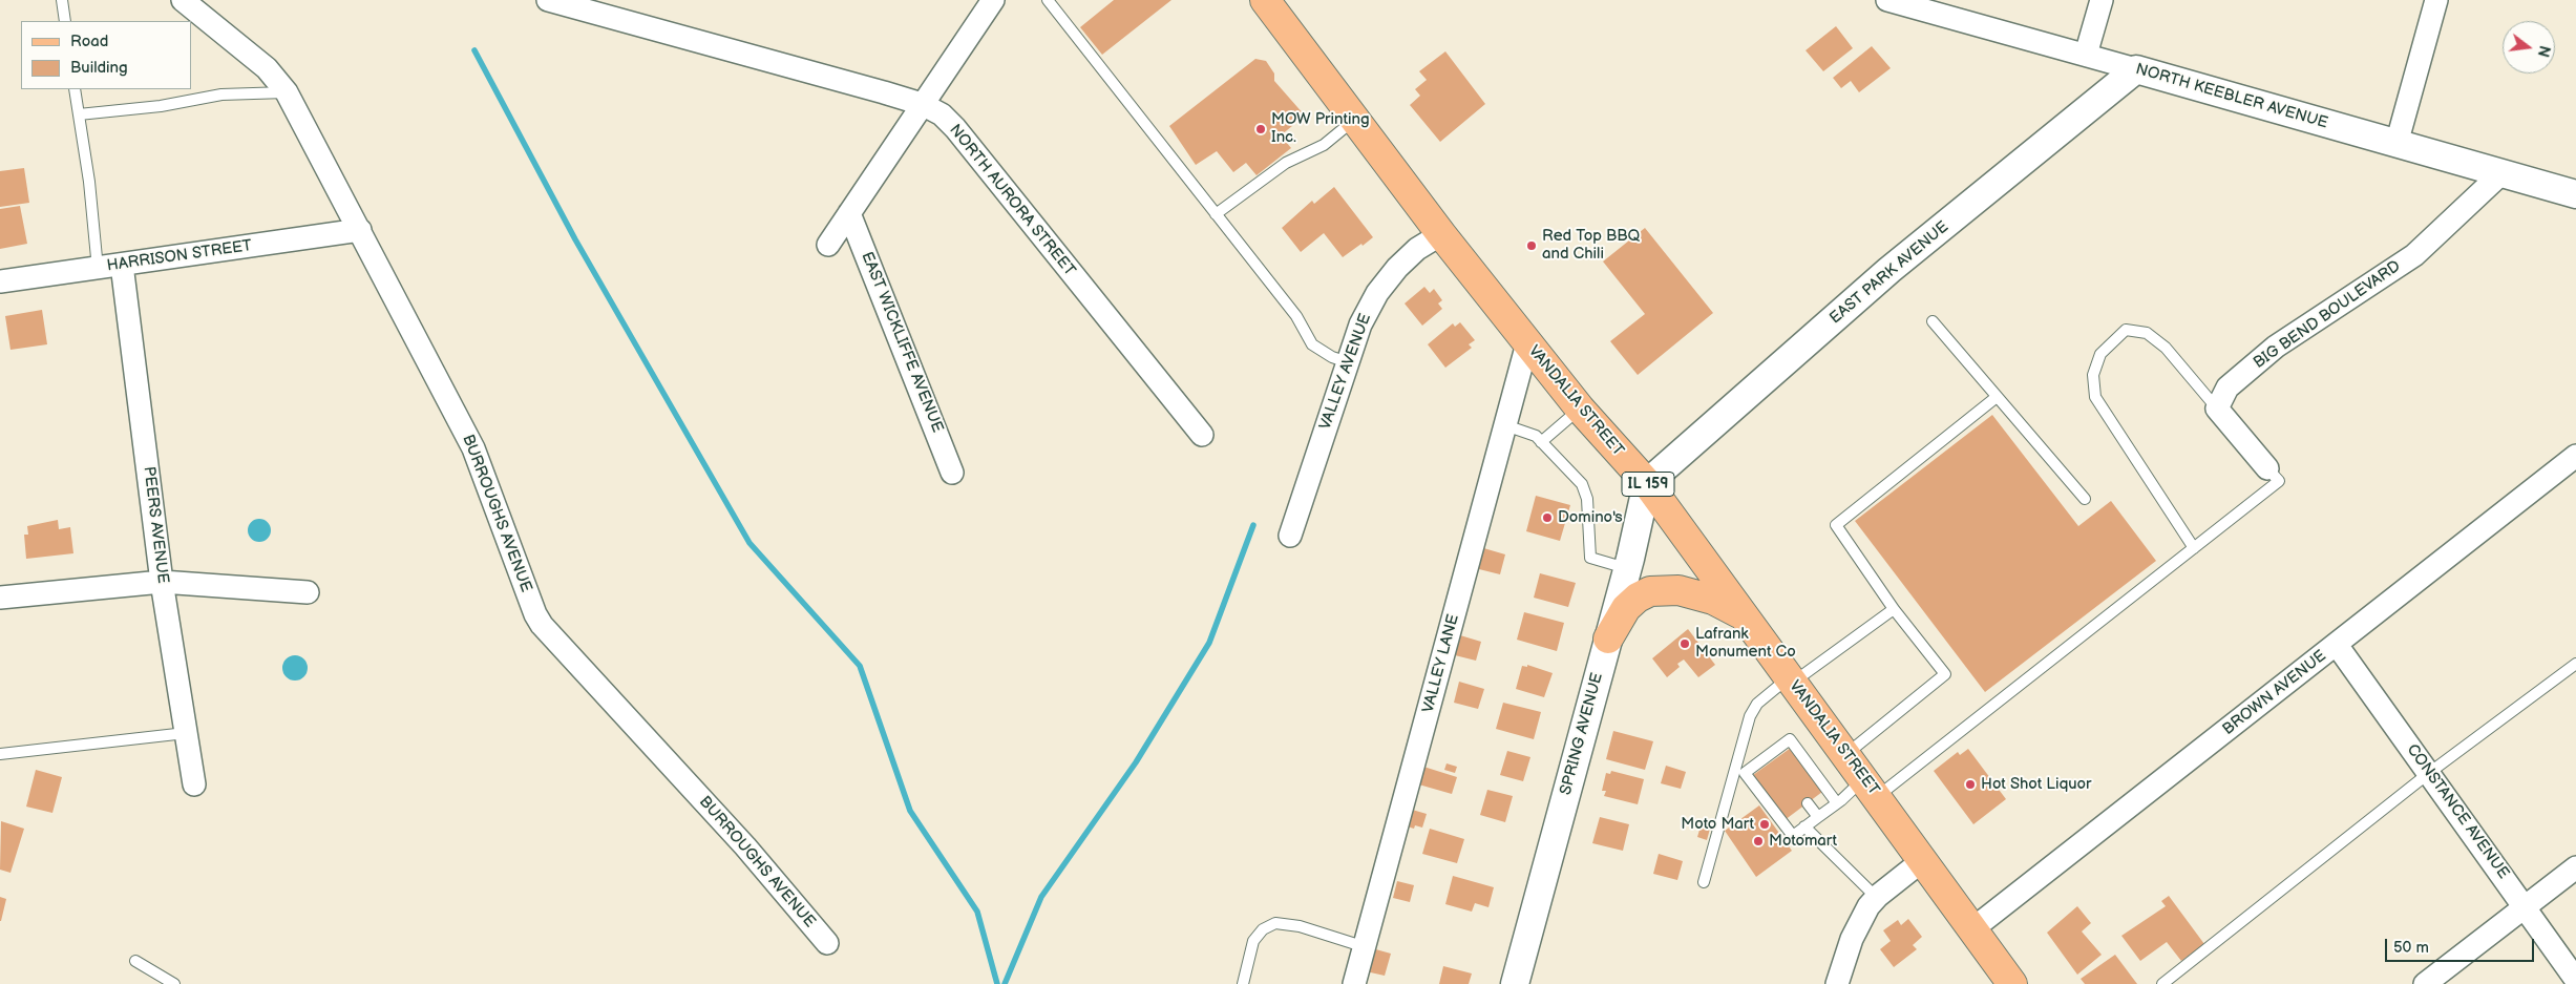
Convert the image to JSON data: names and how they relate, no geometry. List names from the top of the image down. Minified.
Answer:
{"streets":{"main road":["VANDALIA STREET","IL 159"],"street":["NORTH KEEBLER AVENUE","NORTH AURORA STREET","HARRISON STREET","EAST PARK AVENUE","BIG BEND BOULEVARD","EAST WICKLIFFE AVENUE","VALLEY AVENUE","BURROUGHS AVENUE","PEERS AVENUE","VALLEY LANE","BROWN AVENUE","SPRING AVENUE","CONSTANCE AVENUE"]},"crossings":[["NORTH KEEBLER AVENUE","EAST PARK AVENUE"],["NORTH KEEBLER AVENUE","BIG BEND BOULEVARD"],["HARRISON STREET","BURROUGHS AVENUE"],["HARRISON STREET","PEERS AVENUE"],["EAST PARK AVENUE","VANDALIA STREET"],["EAST PARK AVENUE","SPRING AVENUE"],["VALLEY AVENUE","VANDALIA STREET"],["VANDALIA STREET","VALLEY LANE"],["VANDALIA STREET","BROWN AVENUE"],["VANDALIA STREET","SPRING AVENUE"],["BROWN AVENUE","CONSTANCE AVENUE"]],"places":["MOW Printing Inc.","Red Top BBQ and Chili","Domino's","Lafrank Monument Co","Hot Shot Liquor","Moto Mart","Motomart"],"legend":["Road","Building"],"scale_bar":"50 m","north":"right"}
